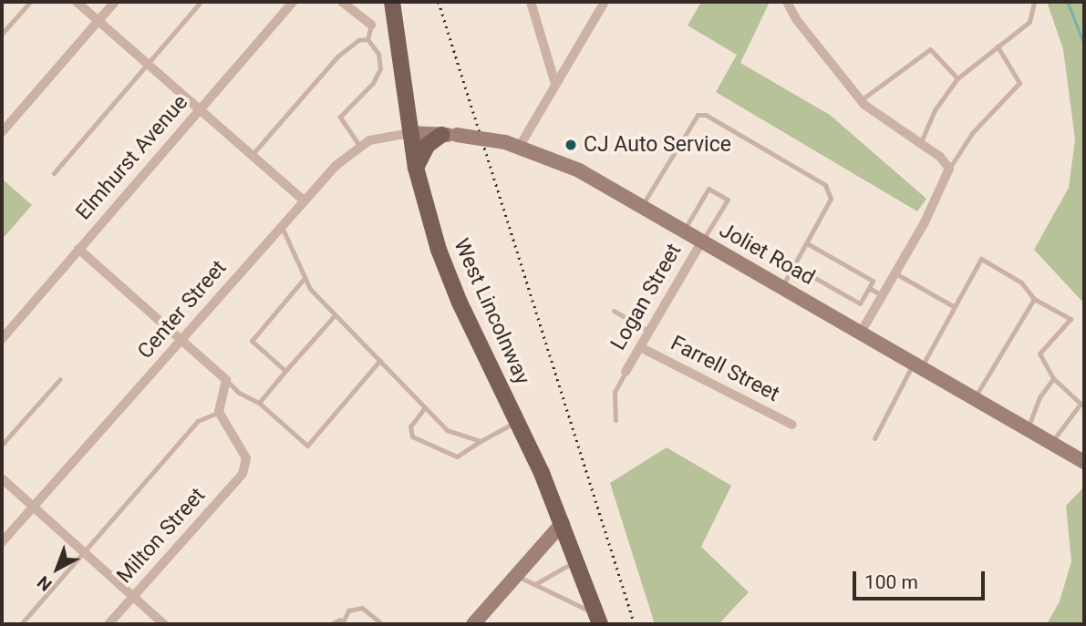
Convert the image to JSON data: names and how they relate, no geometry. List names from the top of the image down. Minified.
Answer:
{"streets":{"main road":["Joliet Road","West Lincolnway"],"street":["Elmhurst Avenue","Logan Street","Center Street","Farrell Street","Milton Street"]},"crossings":[["Joliet Road","Logan Street"],["Joliet Road","Center Street"],["Joliet Road","West Lincolnway"],["Logan Street","Farrell Street"],["Center Street","West Lincolnway"]],"places":["CJ Auto Service"],"scale_bar":"100 m","north":"bottom left"}
